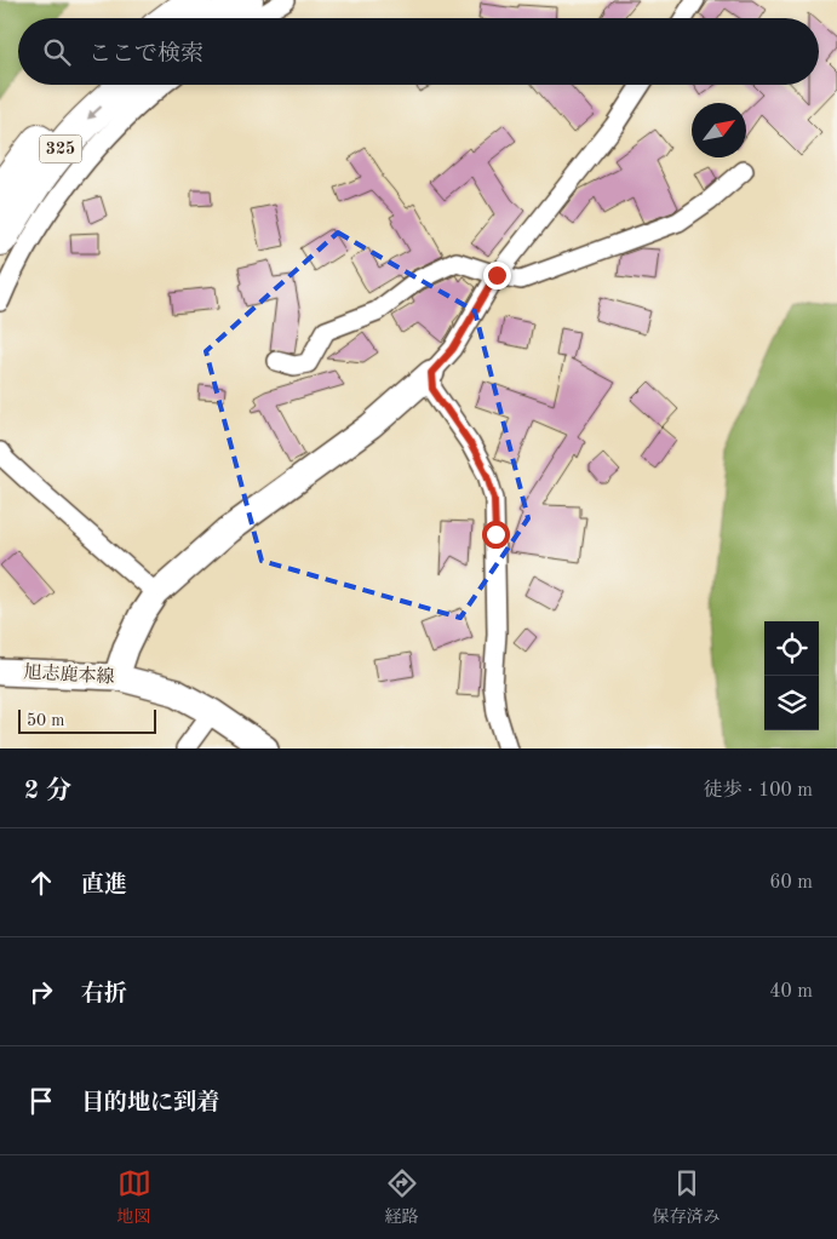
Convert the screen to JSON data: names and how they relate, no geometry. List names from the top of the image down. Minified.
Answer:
{"streets":{"highway":["325"],"street":["旭志鹿本線"]},"scale_bar":"50 m","north":"top right","page":{"search":"ここで検索","scale":"50 m","heading":["2 分","徒歩 · 100 m"],"list":[["直進","60 m"],["右折","40 m"],"目的地に到着"],"nav":["地図","経路","保存済み"]}}
